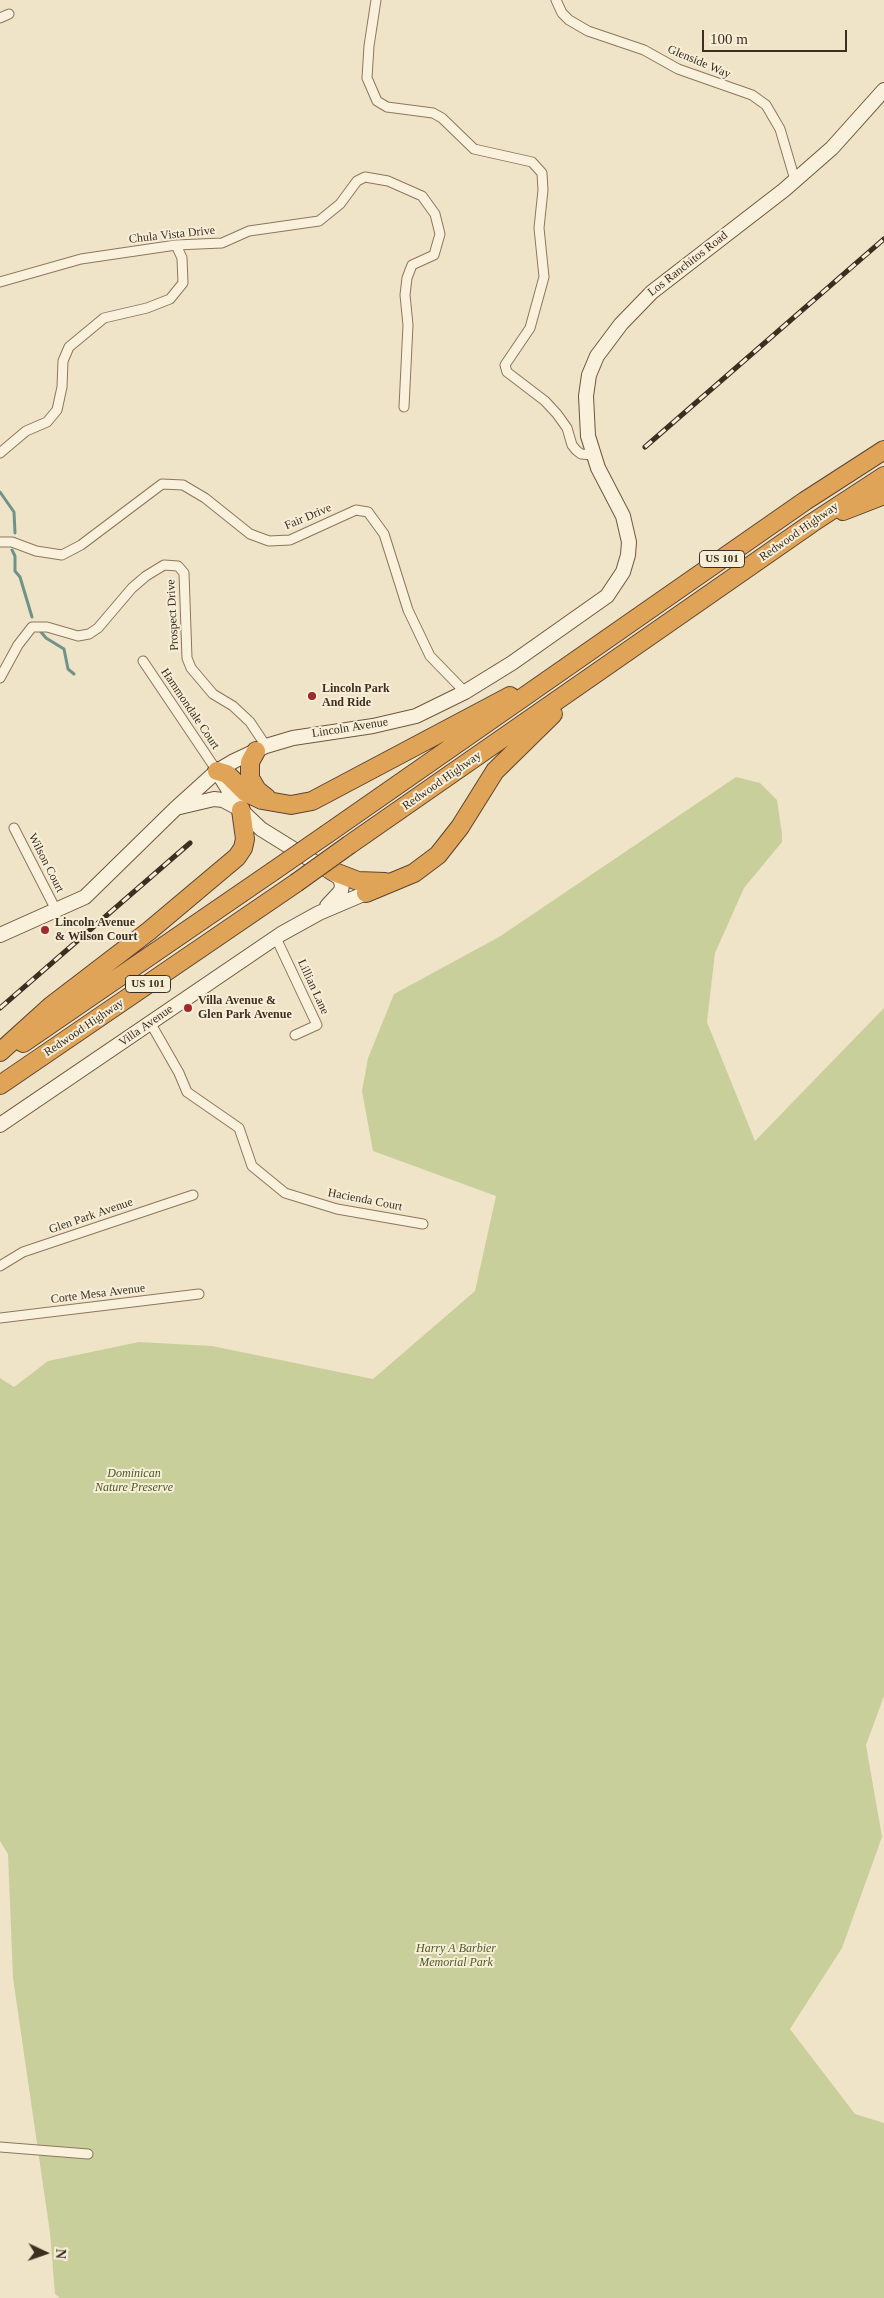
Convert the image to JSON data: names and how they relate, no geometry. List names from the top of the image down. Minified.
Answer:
{"streets":{"highway":["Redwood Highway","US 101"],"main road":["Los Ranchitos Road","Lincoln Avenue","Villa Avenue"],"street":["Glenside Way","Chula Vista Drive","Fair Drive","Prospect Drive","Hammondale Court","Wilson Court","Lillian Lane","Hacienda Court","Glen Park Avenue","Corte Mesa Avenue"]},"crossings":[["Glenside Way","Los Ranchitos Road"],["Los Ranchitos Road","Lincoln Avenue"],["Fair Drive","Lincoln Avenue"],["Prospect Drive","Lincoln Avenue"],["Hammondale Court","Lincoln Avenue"],["Lincoln Avenue","Wilson Court"],["Lillian Lane","Villa Avenue"],["Villa Avenue","Hacienda Court"]],"parks":["Dominican Nature Preserve","Harry A Barbier Memorial Park"],"places":["Lincoln Park And Ride","Lincoln Avenue & Wilson Court","Villa Avenue & Glen Park Avenue"],"scale_bar":"100 m","north":"right"}
